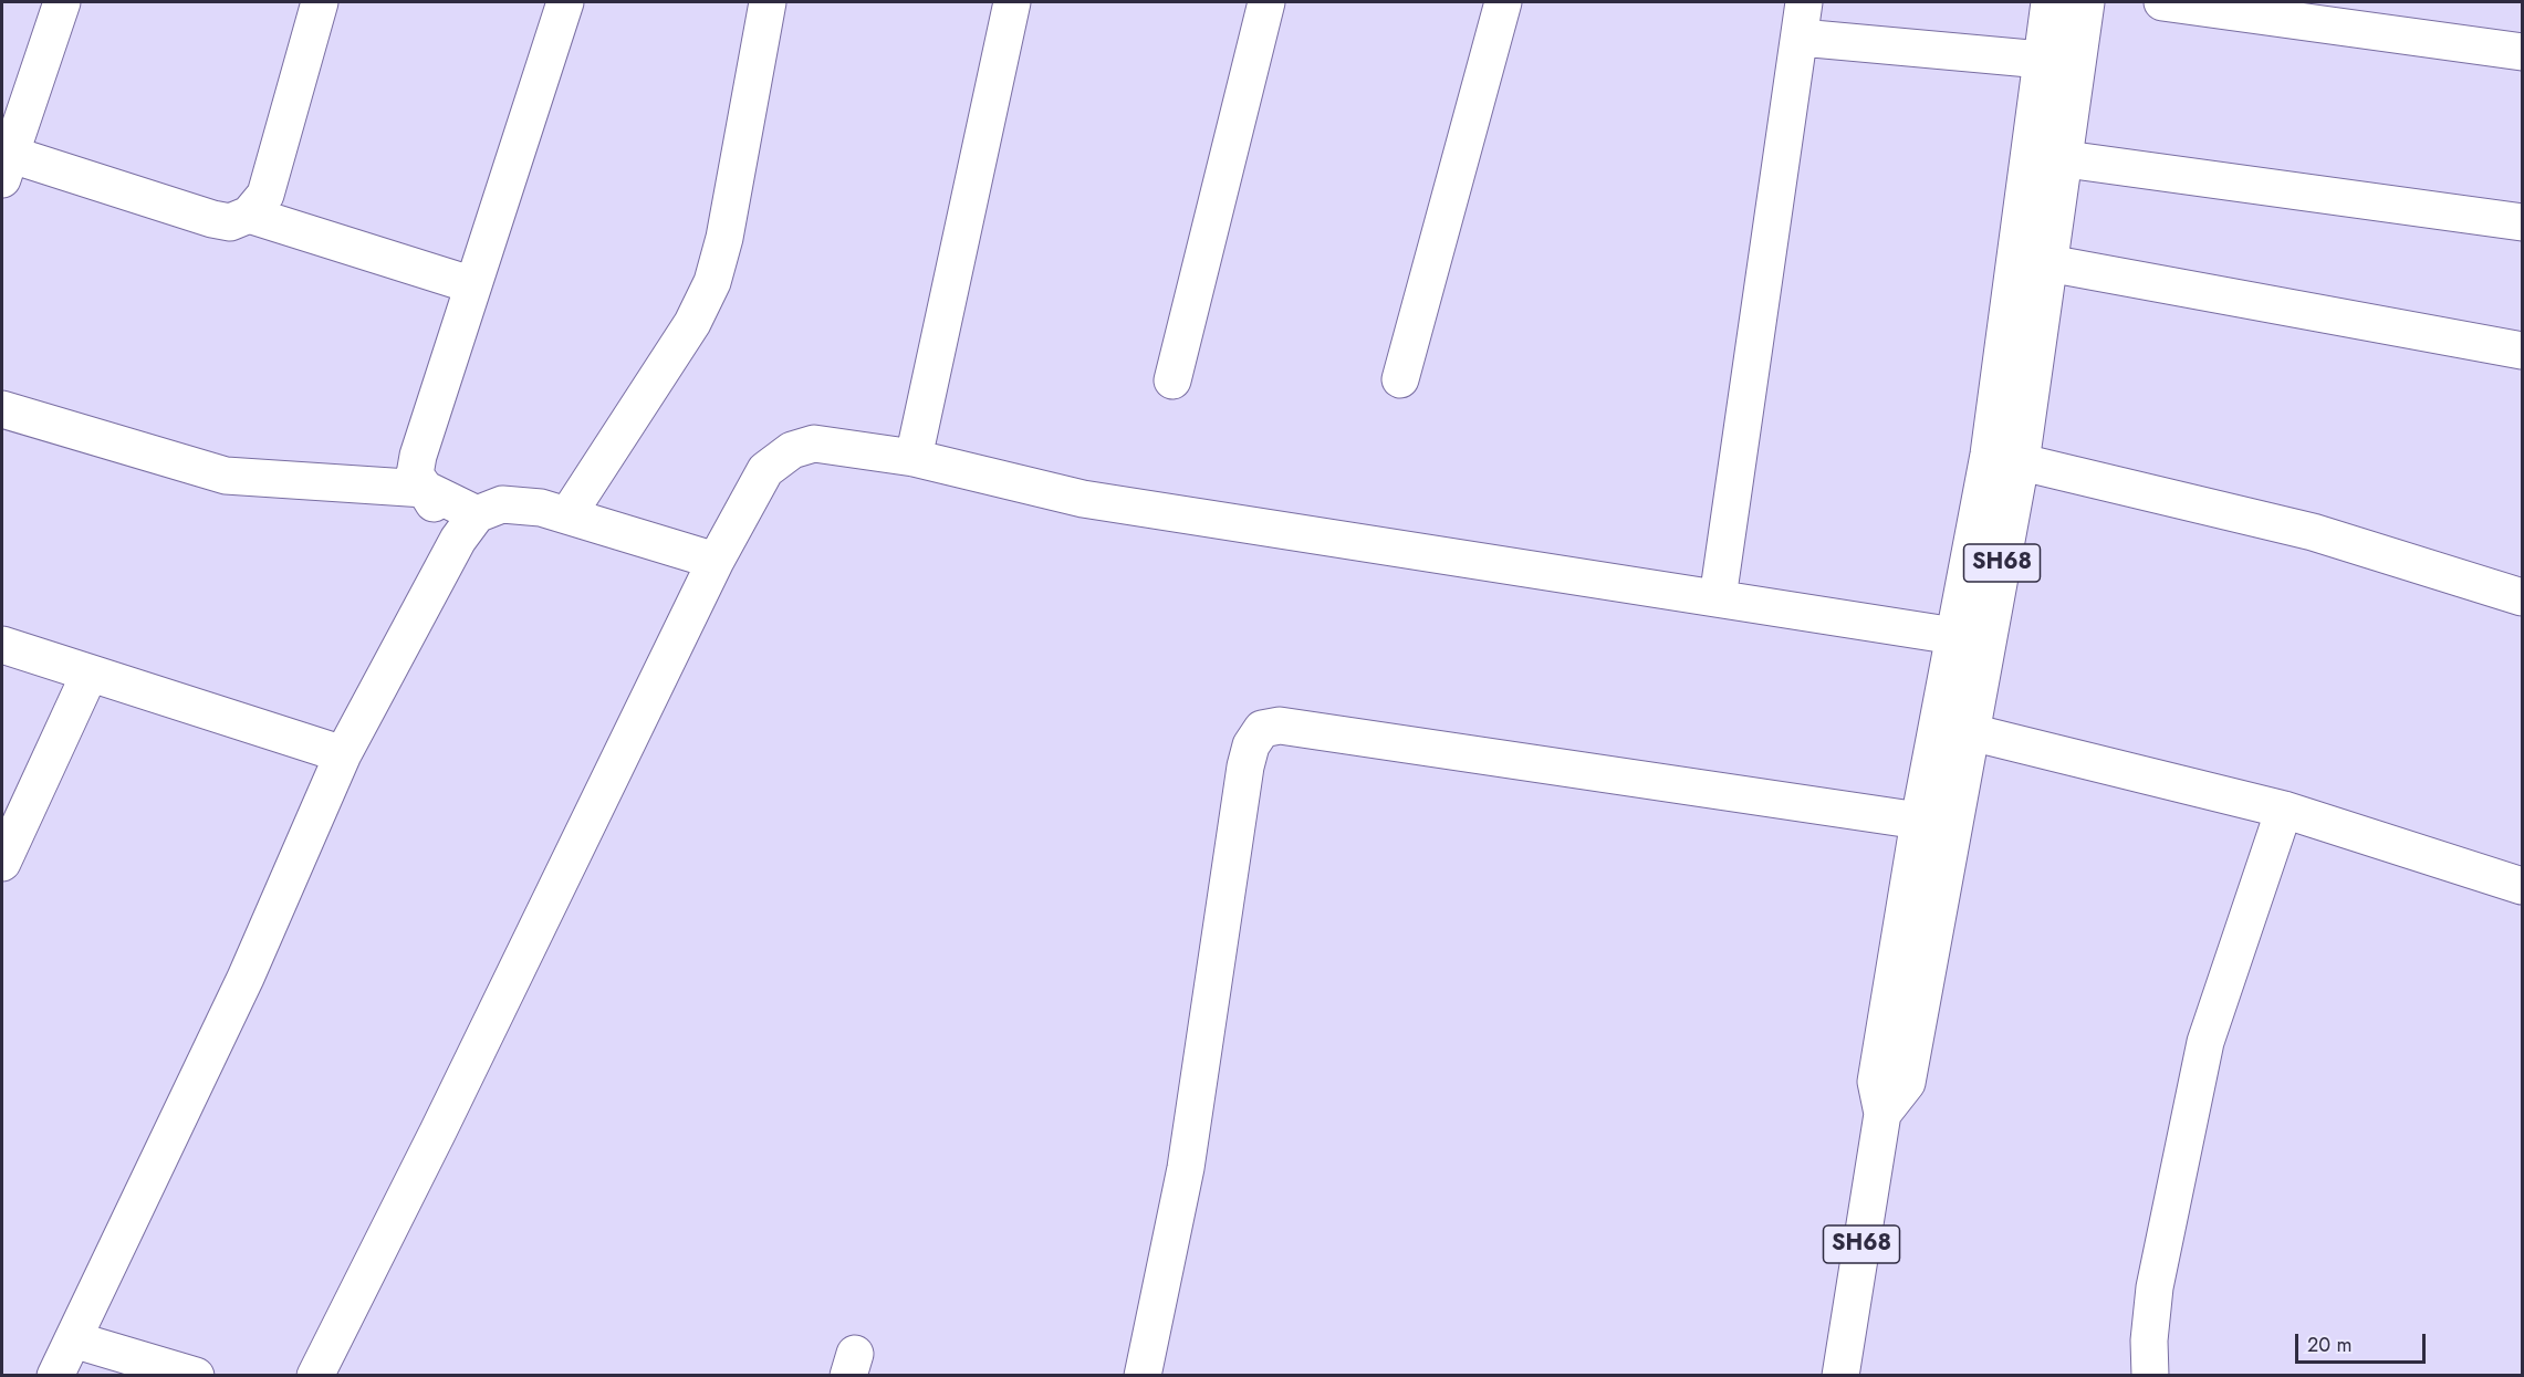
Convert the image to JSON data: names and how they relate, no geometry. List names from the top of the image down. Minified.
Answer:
{"streets":{"street":["SH68"]},"scale_bar":"20 m"}
